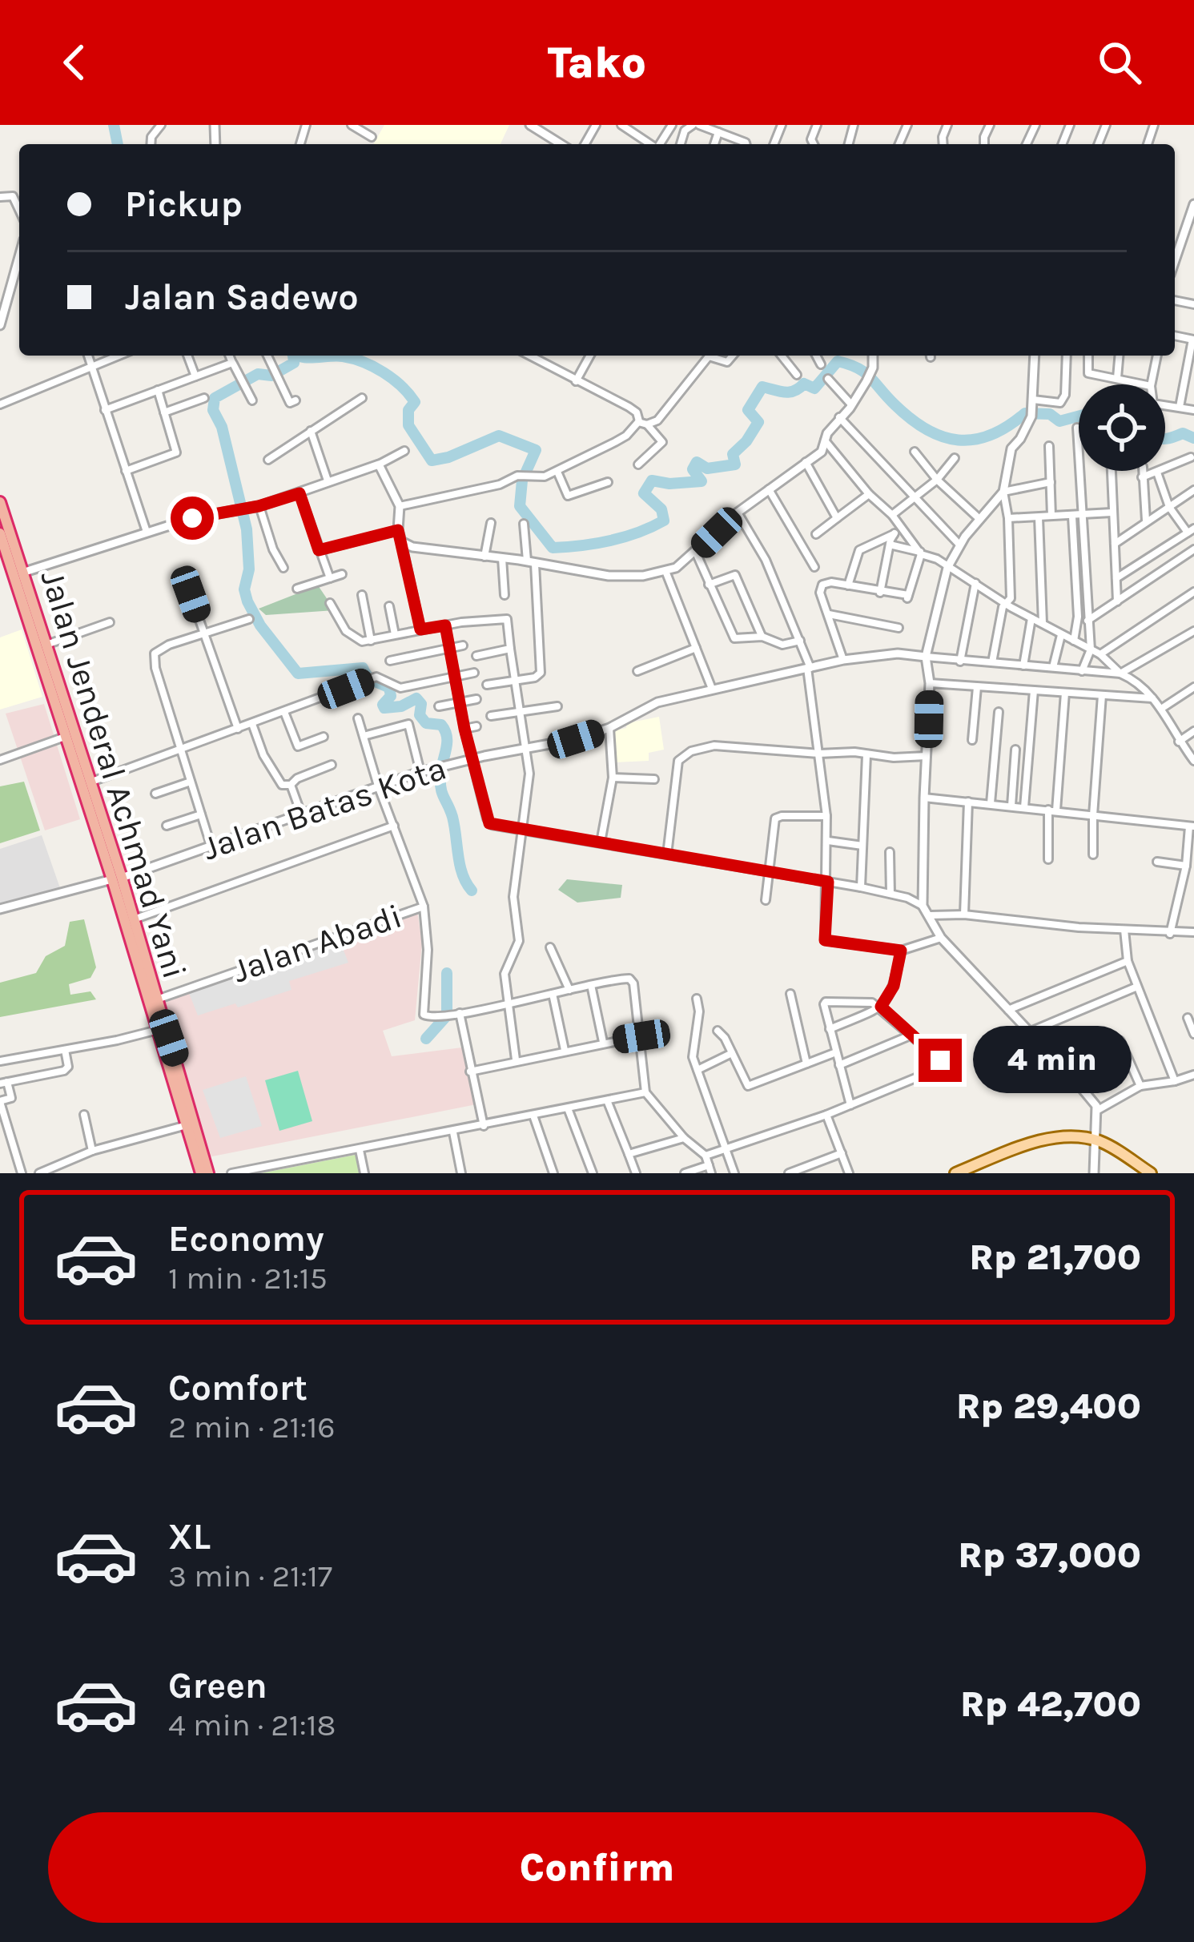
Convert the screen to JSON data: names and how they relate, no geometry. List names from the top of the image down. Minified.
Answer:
{"streets":{"highway":["Jalan Jenderal Achmad Yani"],"street":["Jalan Batas Kota","Jalan Abadi"]},"crossings":[["Jalan Jenderal Achmad Yani","Jalan Batas Kota"],["Jalan Jenderal Achmad Yani","Jalan Abadi"]],"page":{"header":"Tako","banner":["Pickup","Jalan Sadewo"],"bubble":"4 min","list":[{"name":"Economy","note":"1 min · 21:15","value":"Rp 21,700"},{"name":"Comfort","note":"2 min · 21:16","value":"Rp 29,400"},{"name":"XL","note":"3 min · 21:17","value":"Rp 37,000"},{"name":"Green","note":"4 min · 21:18","value":"Rp 42,700"}],"buttons":"Confirm"}}
